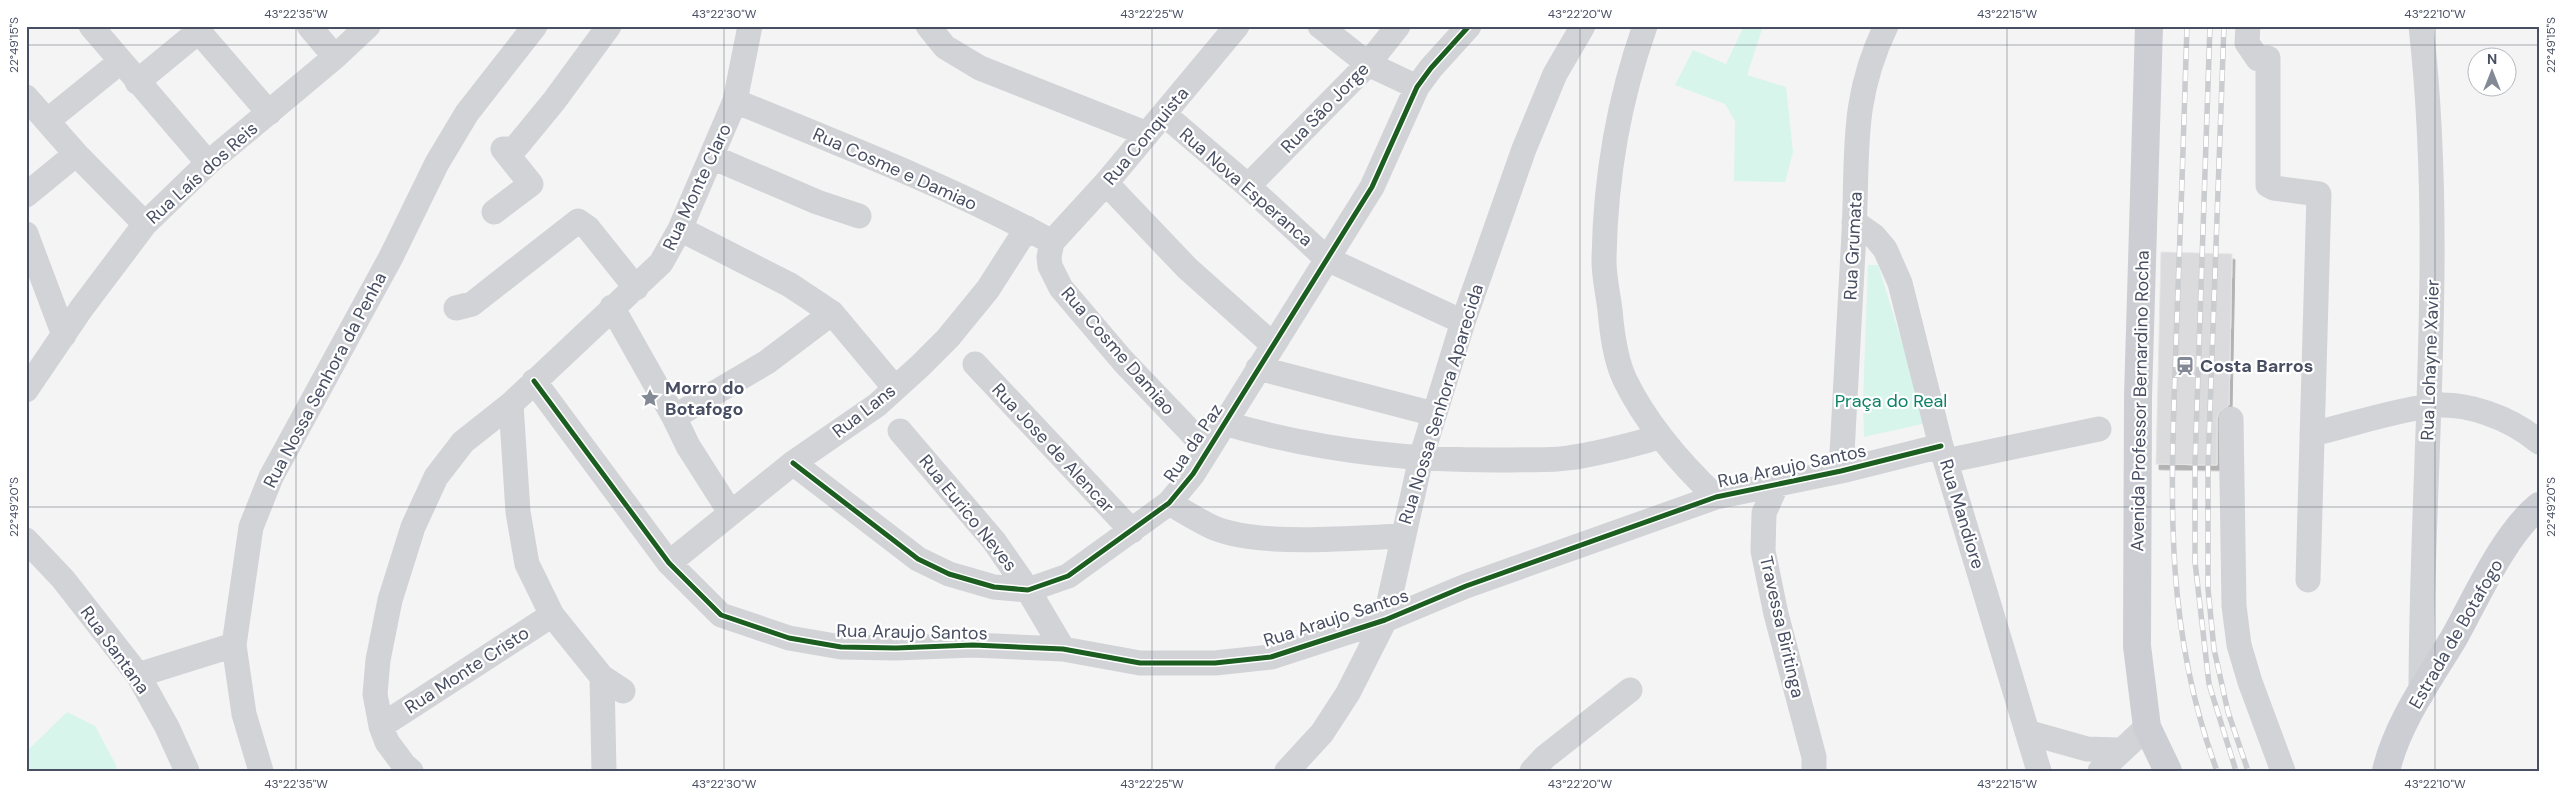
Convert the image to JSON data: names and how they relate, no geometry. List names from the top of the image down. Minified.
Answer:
{"streets":{"main road":["Avenida Professor Bernardino Rocha","Estrada de Botafogo"],"street":["Rua São Jorge","Rua Conquista","Rua Cosme e Damiao","Rua Laís dos Reis","Rua Monte Claro","Rua Nova Esperanca","Rua Grumata","Rua Cosme Damiao","Rua Lohayne Xavier","Rua Nossa Senhora da Penha","Rua Nossa Senhora Aparecida","Rua Lans","Rua da Paz","Rua Jose de Alencar","Rua Araujo Santos","Rua Eurico Neves","Rua Mandiore","Travessa Biritinga","Rua Santana","Rua Monte Cristo"]},"crossings":[["Rua São Jorge","Rua Nova Esperanca"],["Rua Conquista","Rua Cosme e Damiao"],["Rua Conquista","Rua Nova Esperanca"],["Rua Conquista","Rua Cosme Damiao"],["Rua Cosme e Damiao","Rua Monte Claro"],["Rua Cosme e Damiao","Rua Cosme Damiao"],["Rua Cosme e Damiao","Rua Lans"],["Rua Monte Claro","Rua Araujo Santos"],["Rua Monte Claro","Rua Monte Cristo"],["Rua Nova Esperanca","Rua Nossa Senhora Aparecida"],["Rua Nova Esperanca","Rua da Paz"],["Rua Grumata","Rua Araujo Santos"],["Rua Grumata","Rua Mandiore"],["Rua Cosme Damiao","Rua da Paz"],["Rua Lohayne Xavier","Estrada de Botafogo"],["Rua Nossa Senhora Aparecida","Rua Araujo Santos"],["Rua Lans","Rua da Paz"],["Rua Lans","Rua Araujo Santos"],["Rua da Paz","Rua Jose de Alencar"],["Rua da Paz","Rua Eurico Neves"],["Rua Araujo Santos","Rua Eurico Neves"],["Rua Araujo Santos","Rua Mandiore"],["Rua Araujo Santos","Travessa Biritinga"]],"parks":["Praça do Real"],"places":{"station":["Costa Barros"],"place":["Morro do Botafogo"]},"north":"top","coordinates":["43°22'35\"W","43°22'30\"W","43°22'25\"W","43°22'20\"W","43°22'15\"W","43°22'10\"W","22°49'15\"S","22°49'20\"S"]}
